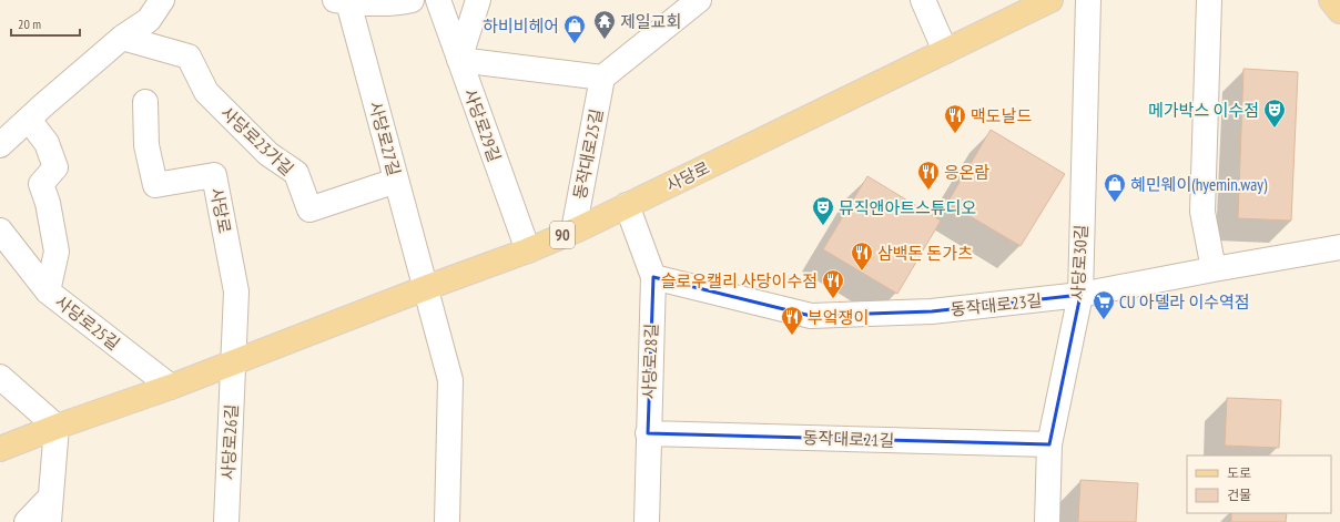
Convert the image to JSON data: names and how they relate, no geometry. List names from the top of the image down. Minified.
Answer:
{"streets":{"main road":["사당로","90"],"street":["사당로29길","사당로27길","사당로23가길","동작대로25길","사당로30길","동작대로23길","사당로25길","사당로28길","동작대로21길","사당로26길"]},"crossings":[["사당로29길","사당로"],["사당로27길","사당로23가길"],["사당로27길","사당로"],["동작대로25길","사당로"],["사당로","사당로25길"],["사당로","사당로28길"],["사당로","사당로26길"],["사당로30길","동작대로23길"],["사당로30길","동작대로21길"],["동작대로23길","사당로28길"],["사당로28길","동작대로21길"]],"places":{"temple":["제일교회"],"shop":["하비비헤어","혜민웨이(hyemin.way)"],"theatre":["메가박스 이수점","뮤직앤아트스튜디오"],"restaurant":["맥도날드","응온람","삼백돈 돈가츠","슬로우캘리 사당이수점","부엌쟁이"],"supermarket":["CU 아델라 이수역점"]},"legend":["도로","건물"],"scale_bar":"20 m"}
